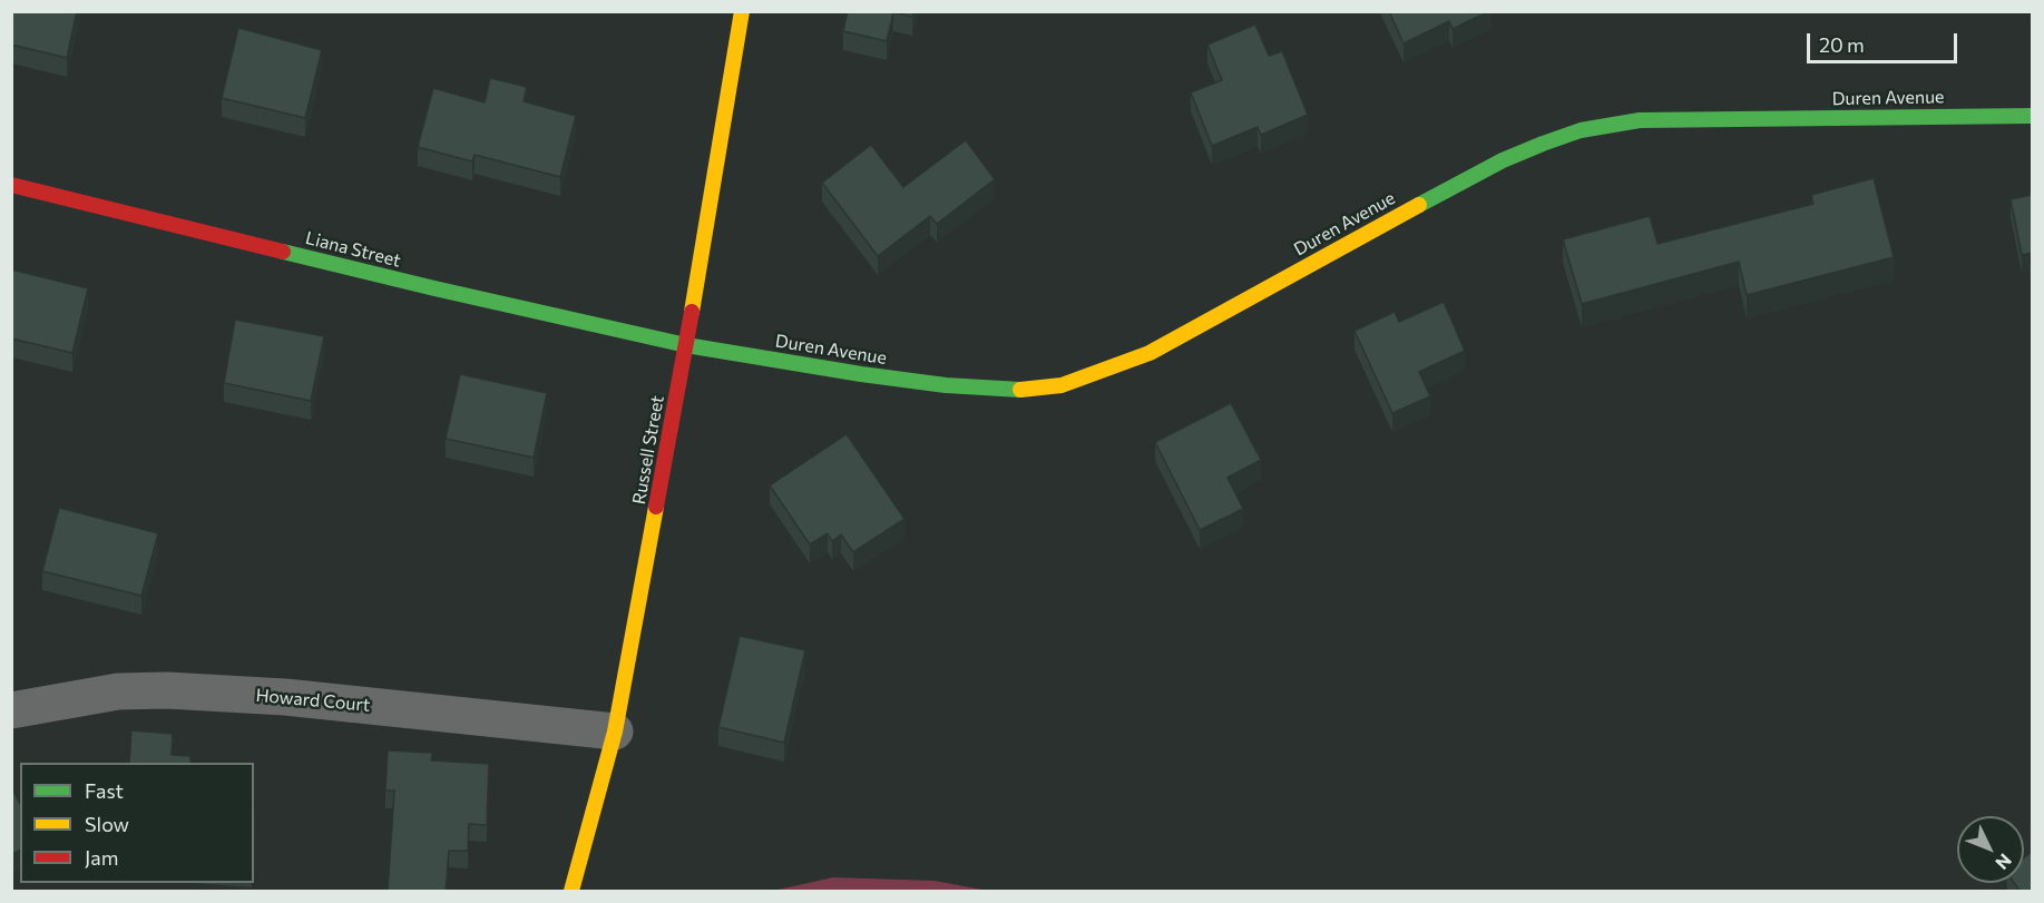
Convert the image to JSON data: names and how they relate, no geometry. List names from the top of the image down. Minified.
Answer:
{"streets":{"street":["Duren Avenue","Liana Street","Russell Street","Howard Court"]},"crossings":[["Duren Avenue","Liana Street"],["Duren Avenue","Russell Street"],["Liana Street","Russell Street"],["Russell Street","Howard Court"]],"legend":["Fast","Slow","Jam"],"scale_bar":"20 m","north":"bottom right"}
